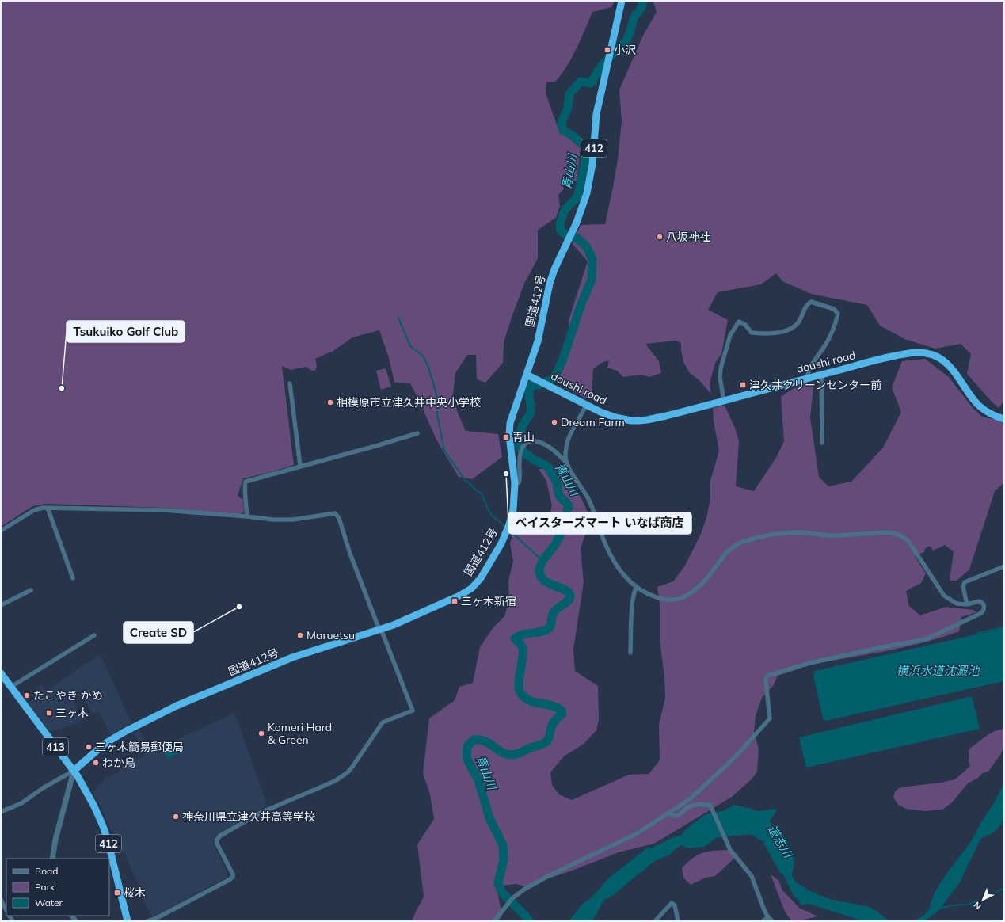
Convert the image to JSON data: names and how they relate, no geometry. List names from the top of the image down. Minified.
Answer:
{"streets":{"highway":["412","国道412号","doushi road","413"]},"crossings":[["412","国道412号"],["412","413"],["国道412号","doushi road"],["国道412号","413"]],"water":["青山川","横浜水道沈澱池","道志川"],"places":{"transit":["小沢","津久井クリーンセンター前","青山","三ヶ木新宿","三ヶ木","桜木"],"other":["八坂神社","Tsukuiko Golf Club","相模原市立津久井中央小学校","Dream Farm","ベイスターズマート いなば商店","Create SD","Maruetsu","たこやき かめ","Komeri Hard & Green","三ヶ木簡易郵便局","わか鳥","神奈川県立津久井高等学校"]},"legend":["Road","Park","Water"],"north":"bottom left"}
